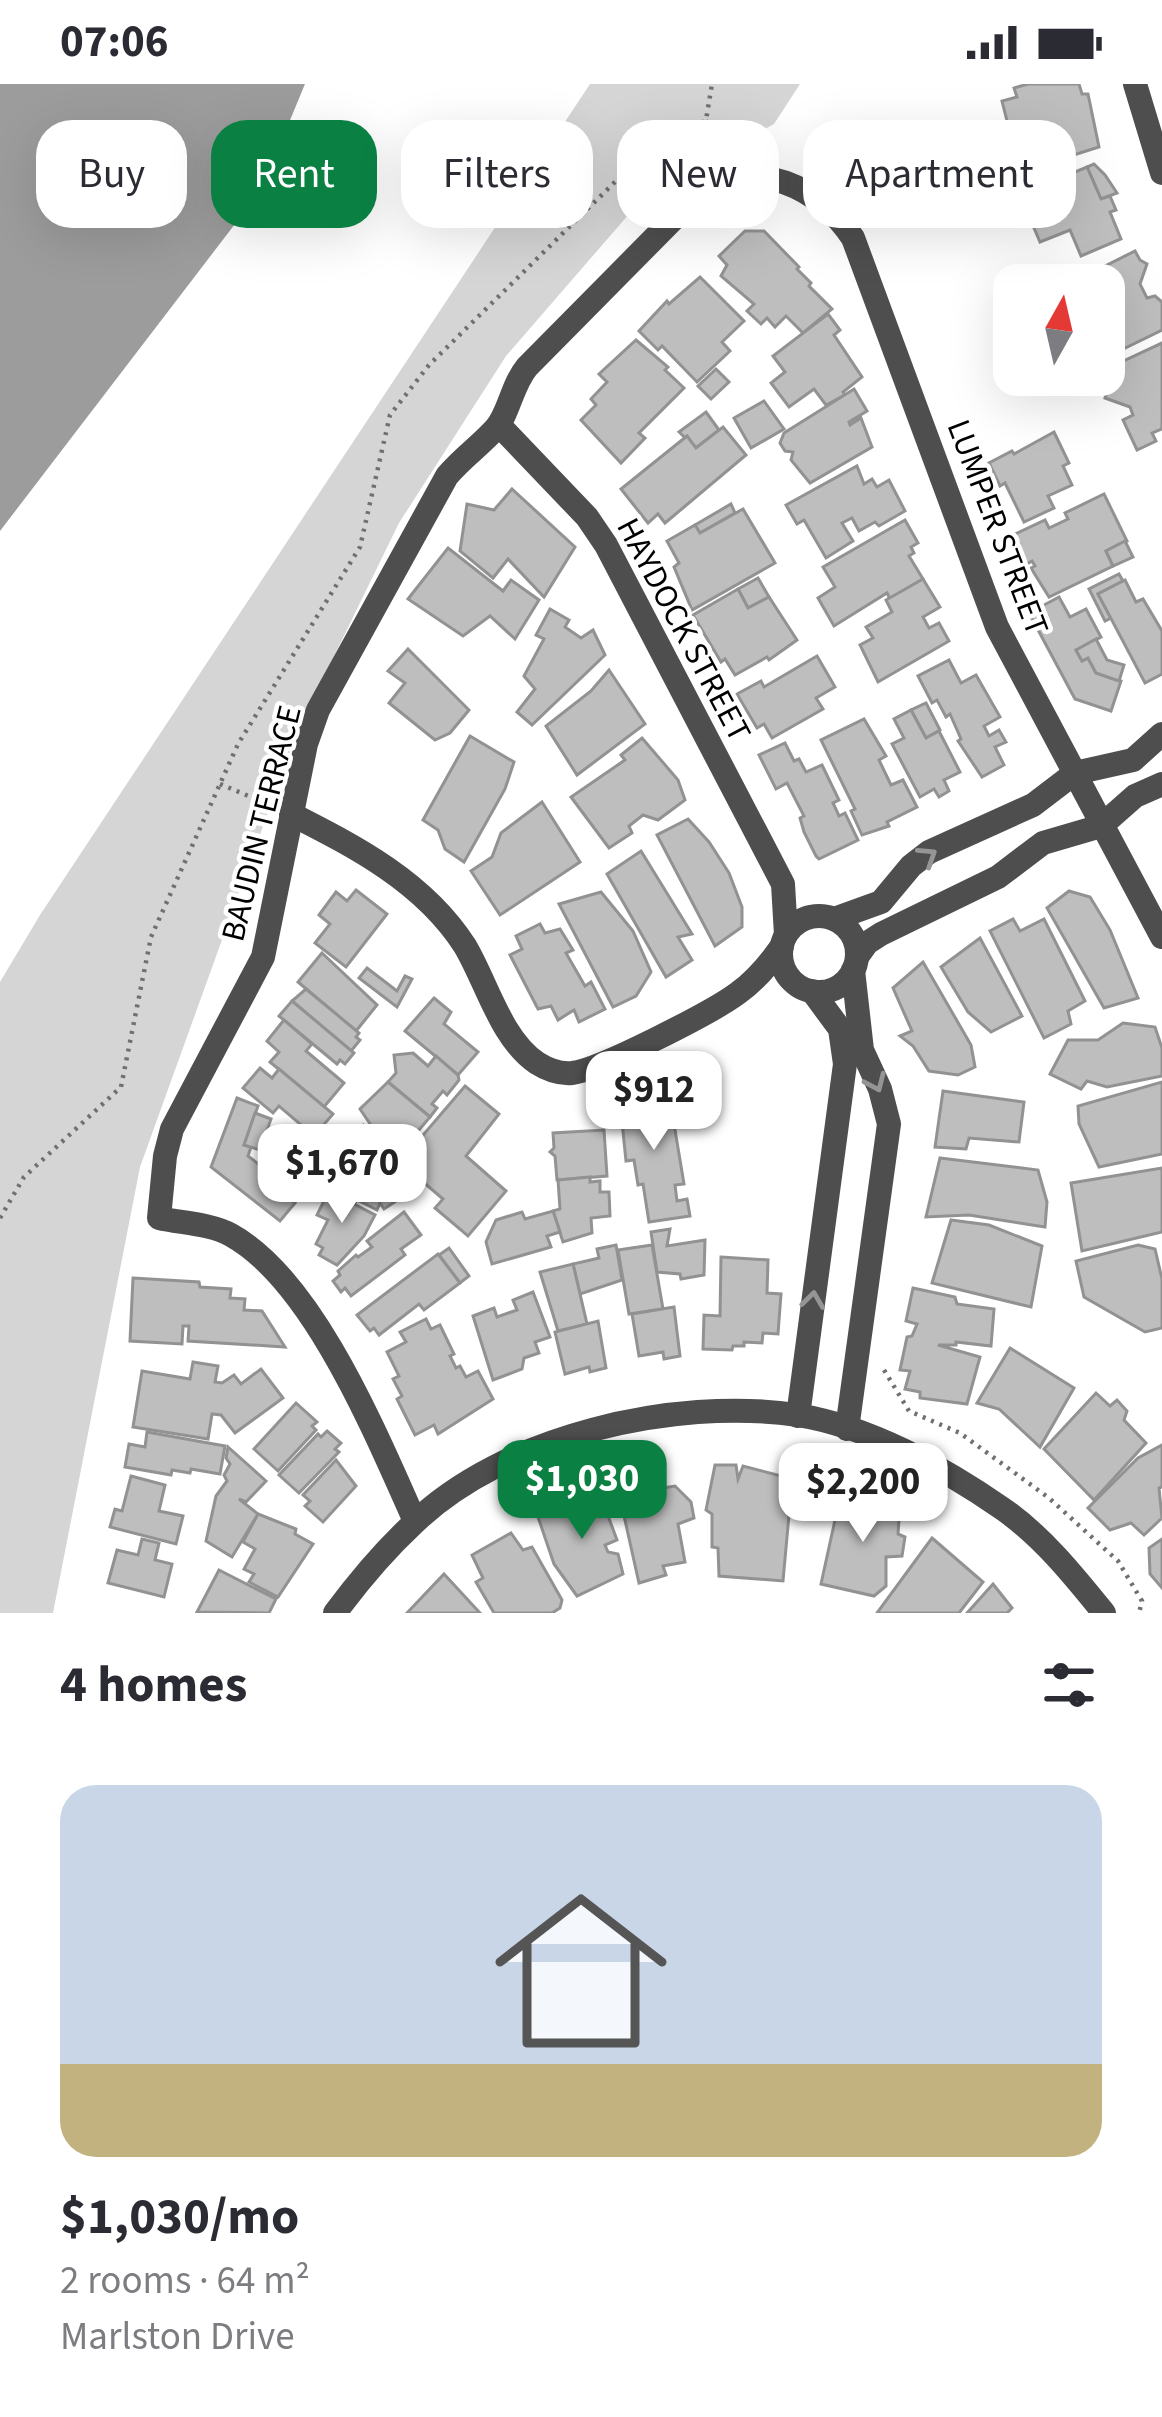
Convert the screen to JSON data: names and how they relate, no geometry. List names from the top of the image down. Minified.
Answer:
{"streets":{"street":["LUMPER STREET","HAYDOCK STREET","BAUDIN TERRACE"]},"crossings":[["HAYDOCK STREET","BAUDIN TERRACE"]],"north":"top","page":{"status":"07:06","chip":["Buy","Rent","Filters","New","Apartment"],"price":["$912","$1,670","$1,030","$2,200"],"heading":"4 homes","list":[{"name":"$1,030/mo","note":"2 rooms · 64 m² · Marlston Drive"}]}}
